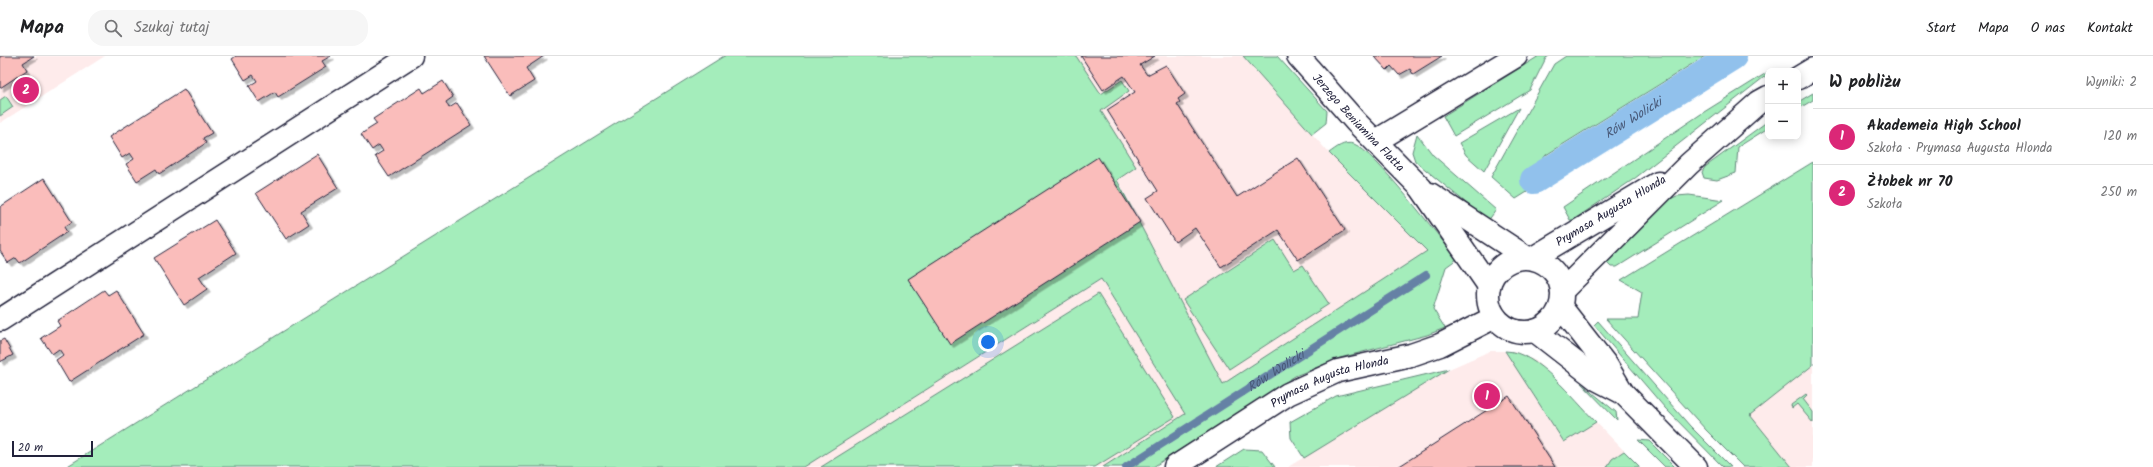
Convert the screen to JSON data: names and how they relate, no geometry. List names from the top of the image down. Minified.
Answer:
{"streets":{"street":["Jerzego Beniamina Flatta","Prymasa Augusta Hlonda"]},"crossings":[["Jerzego Beniamina Flatta","Prymasa Augusta Hlonda"]],"water":["Rów Wolicki"],"scale_bar":"20 m","page":{"header":"Mapa","search":"Szukaj tutaj","nav":["Start","Mapa","O nas","Kontakt"],"heading":["W pobliżu","Wyniki: 2"],"map_buttons":["+","−"],"pins":["2","1"],"list":[{"mark":"1","name":"Akademeia High School","note":"Szkoła · Prymasa Augusta Hlonda","value":"120 m"},{"mark":"2","name":"Żłobek nr 70","note":"Szkoła","value":"250 m"}],"scale":"20 m"}}
